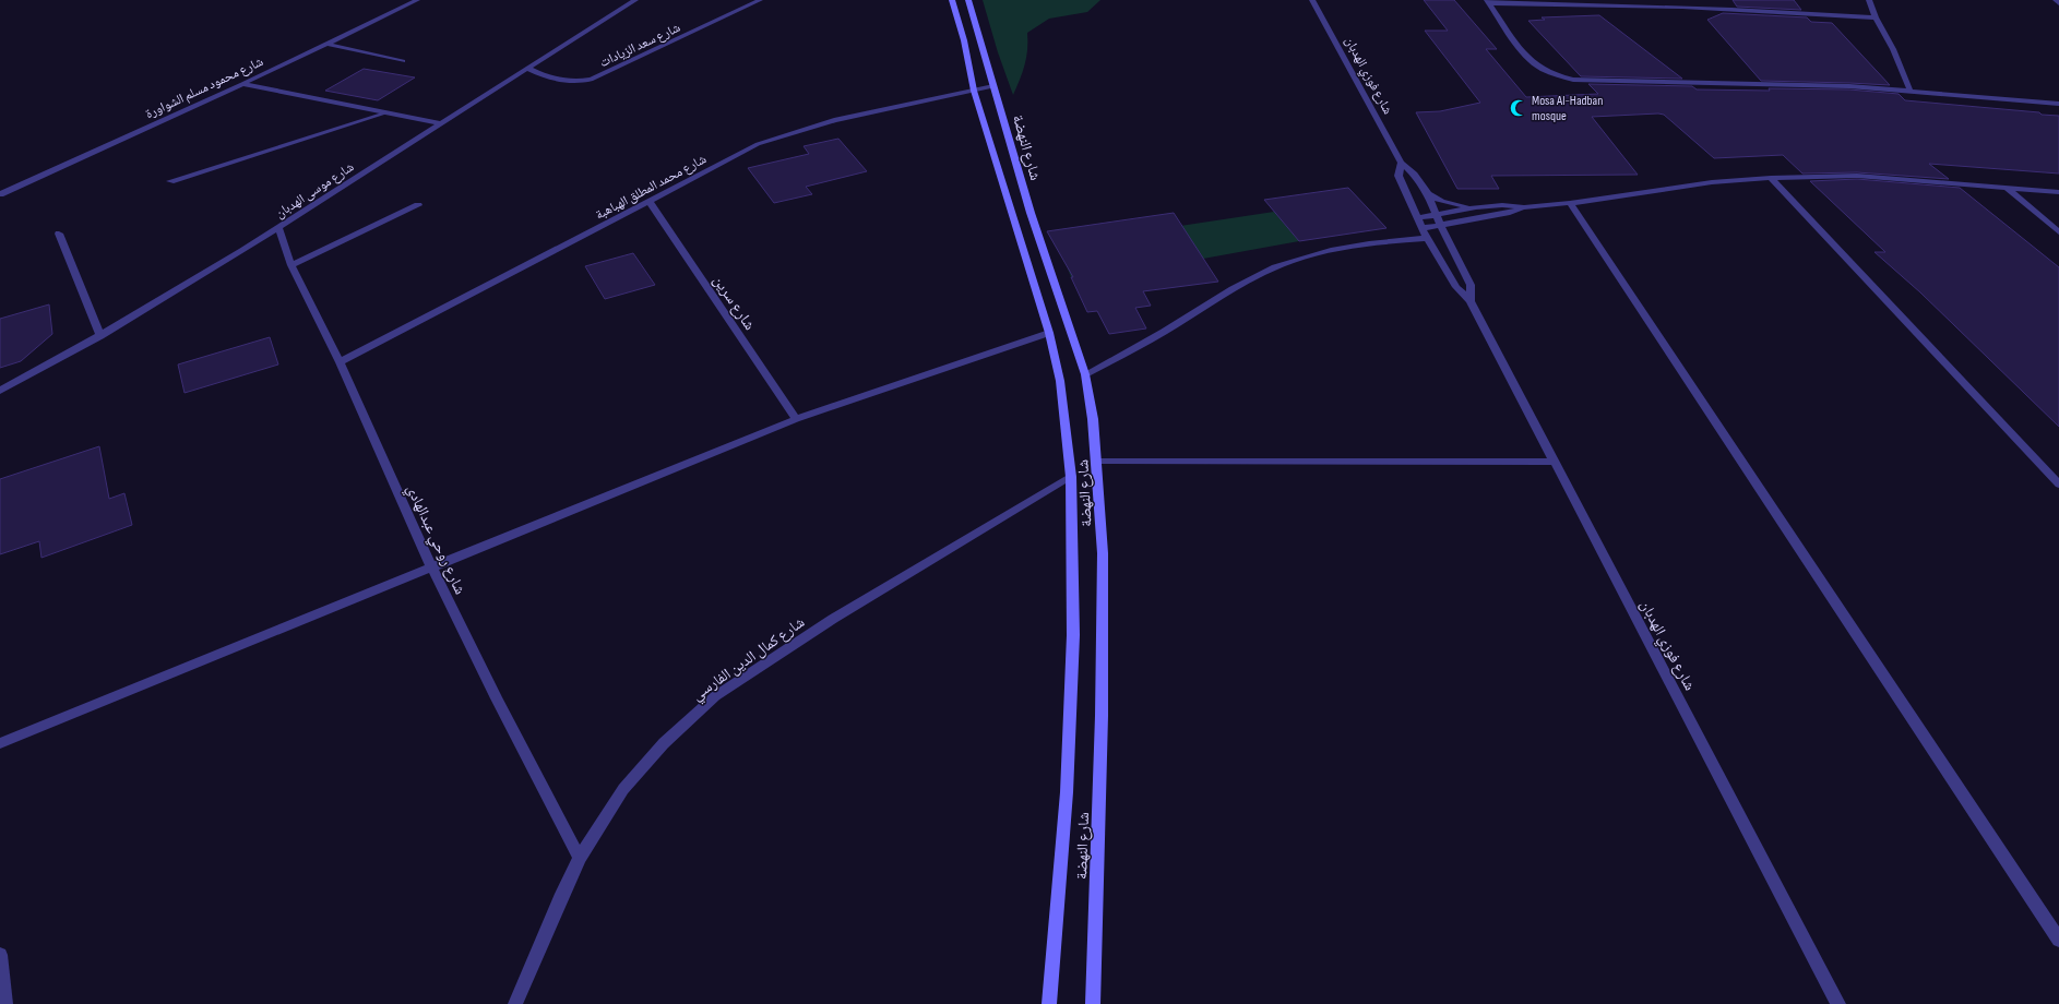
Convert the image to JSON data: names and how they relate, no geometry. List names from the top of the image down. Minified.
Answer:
{"streets":{"street":["شارع سعد الزيادات","شارع فوزي الهدبان","شارع محمود مسلم الشواورة","شارع النهضة","شارع محمد المطلق الهباهبة","شارع موسى الهدبان","شارع سرين","شارع روحي عبدالهادي","شارع كمال الدين الفارسي"]},"crossings":[["شارع سعد الزيادات","شارع موسى الهدبان"],["شارع النهضة","شارع محمد المطلق الهباهبة"],["شارع النهضة","شارع كمال الدين الفارسي"],["شارع محمد المطلق الهباهبة","شارع سرين"],["شارع محمد المطلق الهباهبة","شارع روحي عبدالهادي"],["شارع موسى الهدبان","شارع روحي عبدالهادي"],["شارع روحي عبدالهادي","شارع كمال الدين الفارسي"]],"places":{"mosque":["Mosa Al-Hadban mosque"]}}
